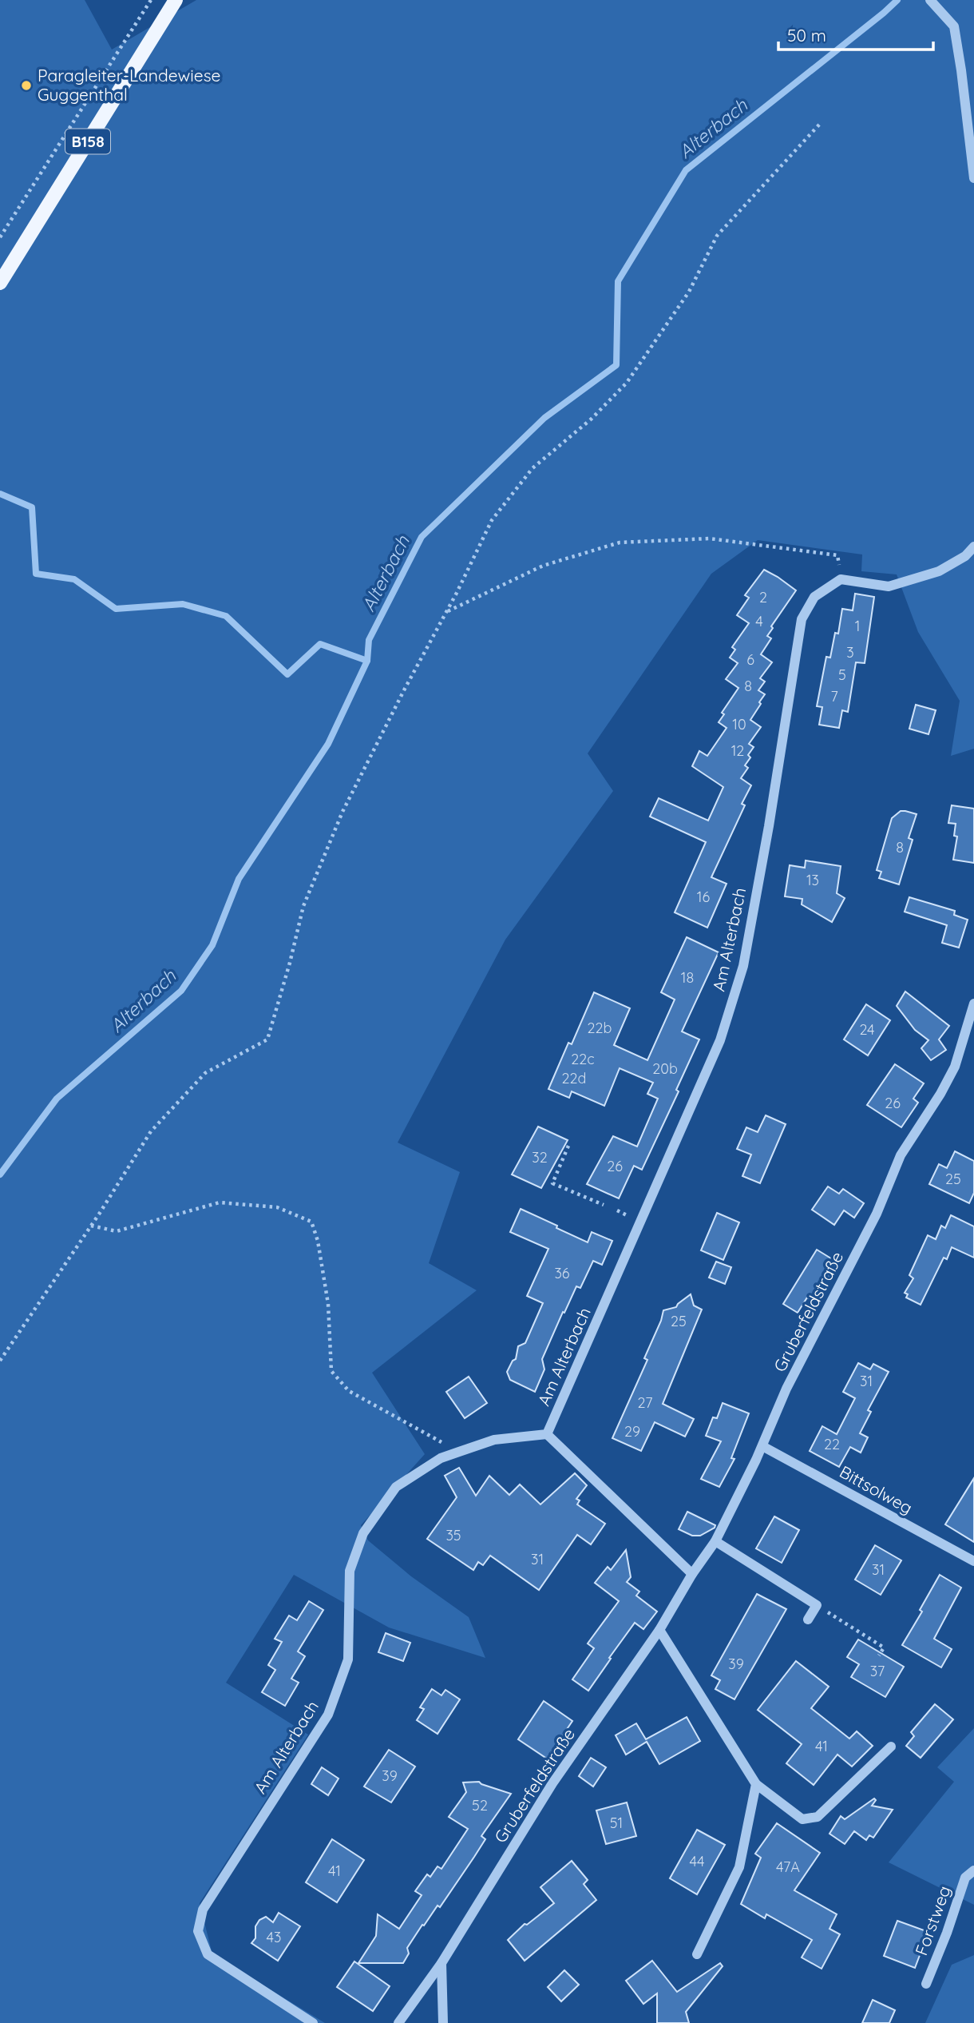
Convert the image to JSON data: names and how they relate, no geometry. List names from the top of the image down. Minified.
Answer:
{"streets":{"main road":["B158"],"street":["Am Alterbach","Gruberfeldstraße","Bittsolweg","Forstweg"]},"crossings":[["Gruberfeldstraße","Bittsolweg"]],"water":["Alterbach"],"places":["Paragleiter-Landewiese Guggenthal"],"house_numbers":["2","4","1","3","6","5","8","7","10","12","8","13","16","18","22b","24","22c","20b","22d","26","32","26","25","36","25","31","27","29","22","35","31","31","39","37","41","39","52","51","44","47A","41","43"],"scale_bar":"50 m"}
